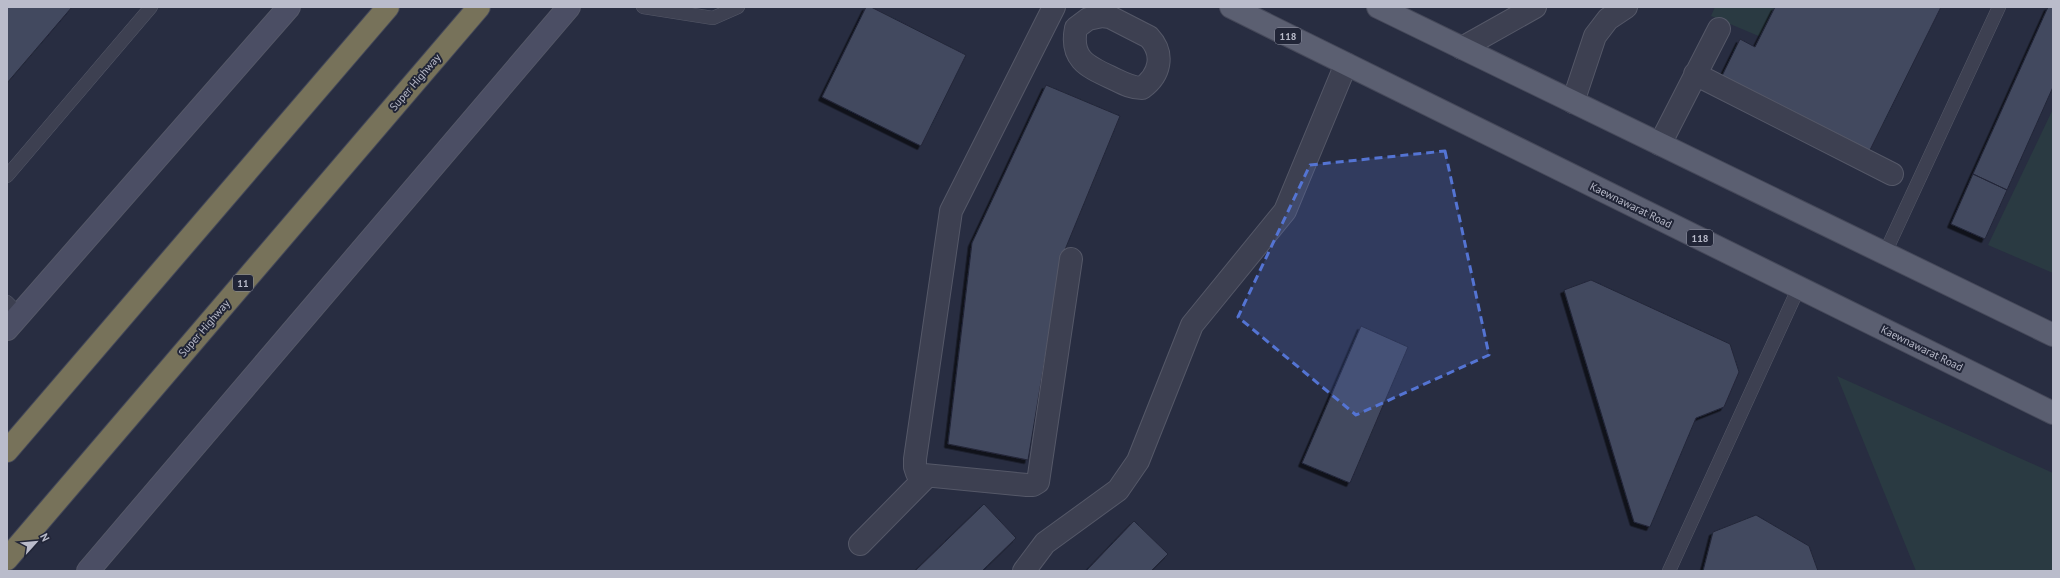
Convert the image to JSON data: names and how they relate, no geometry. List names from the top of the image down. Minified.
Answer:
{"streets":{"highway":["Super Highway","11"],"main road":["118","Kaewnawarat Road"]},"north":"top right"}
